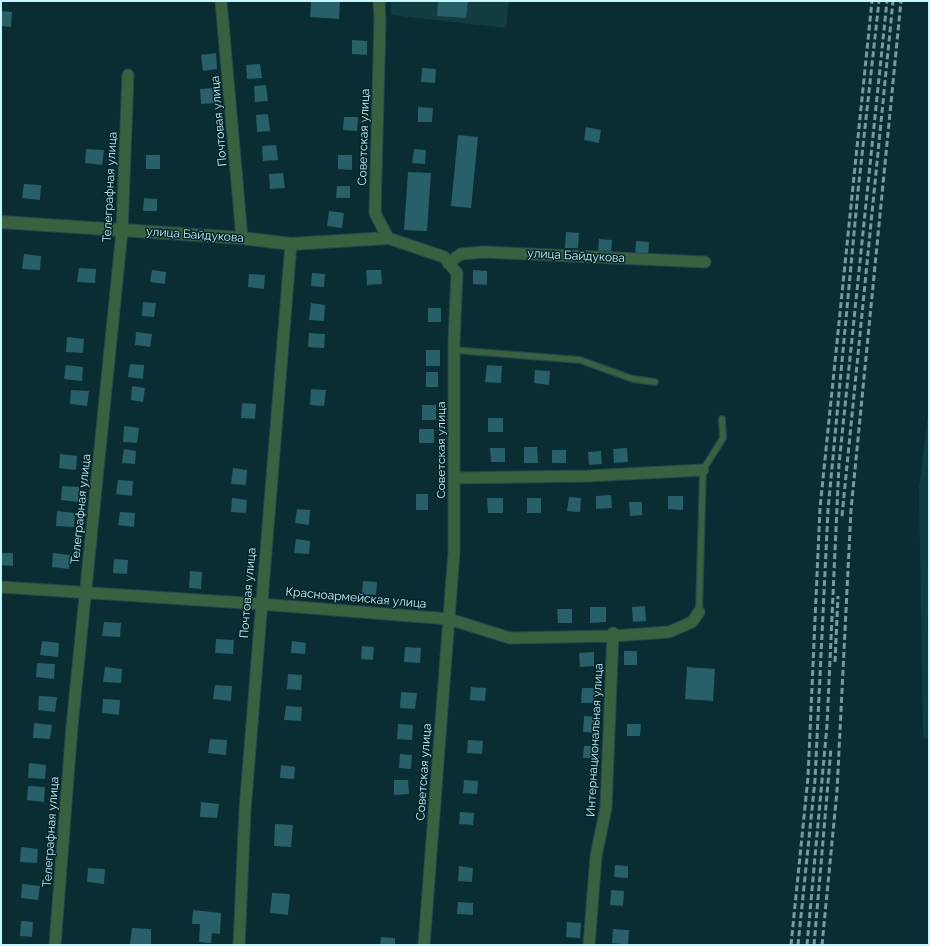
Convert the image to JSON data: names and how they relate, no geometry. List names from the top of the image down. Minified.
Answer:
{"streets":{"street":["Почтовая улица","Советская улица","Телеграфная улица","улица Байдукова","Красноармейская улица","Интернациональная улица"]},"crossings":[["Почтовая улица","улица Байдукова"],["Почтовая улица","Красноармейская улица"],["Советская улица","улица Байдукова"],["Советская улица","Красноармейская улица"],["Телеграфная улица","улица Байдукова"],["Телеграфная улица","Красноармейская улица"],["Красноармейская улица","Интернациональная улица"]]}
